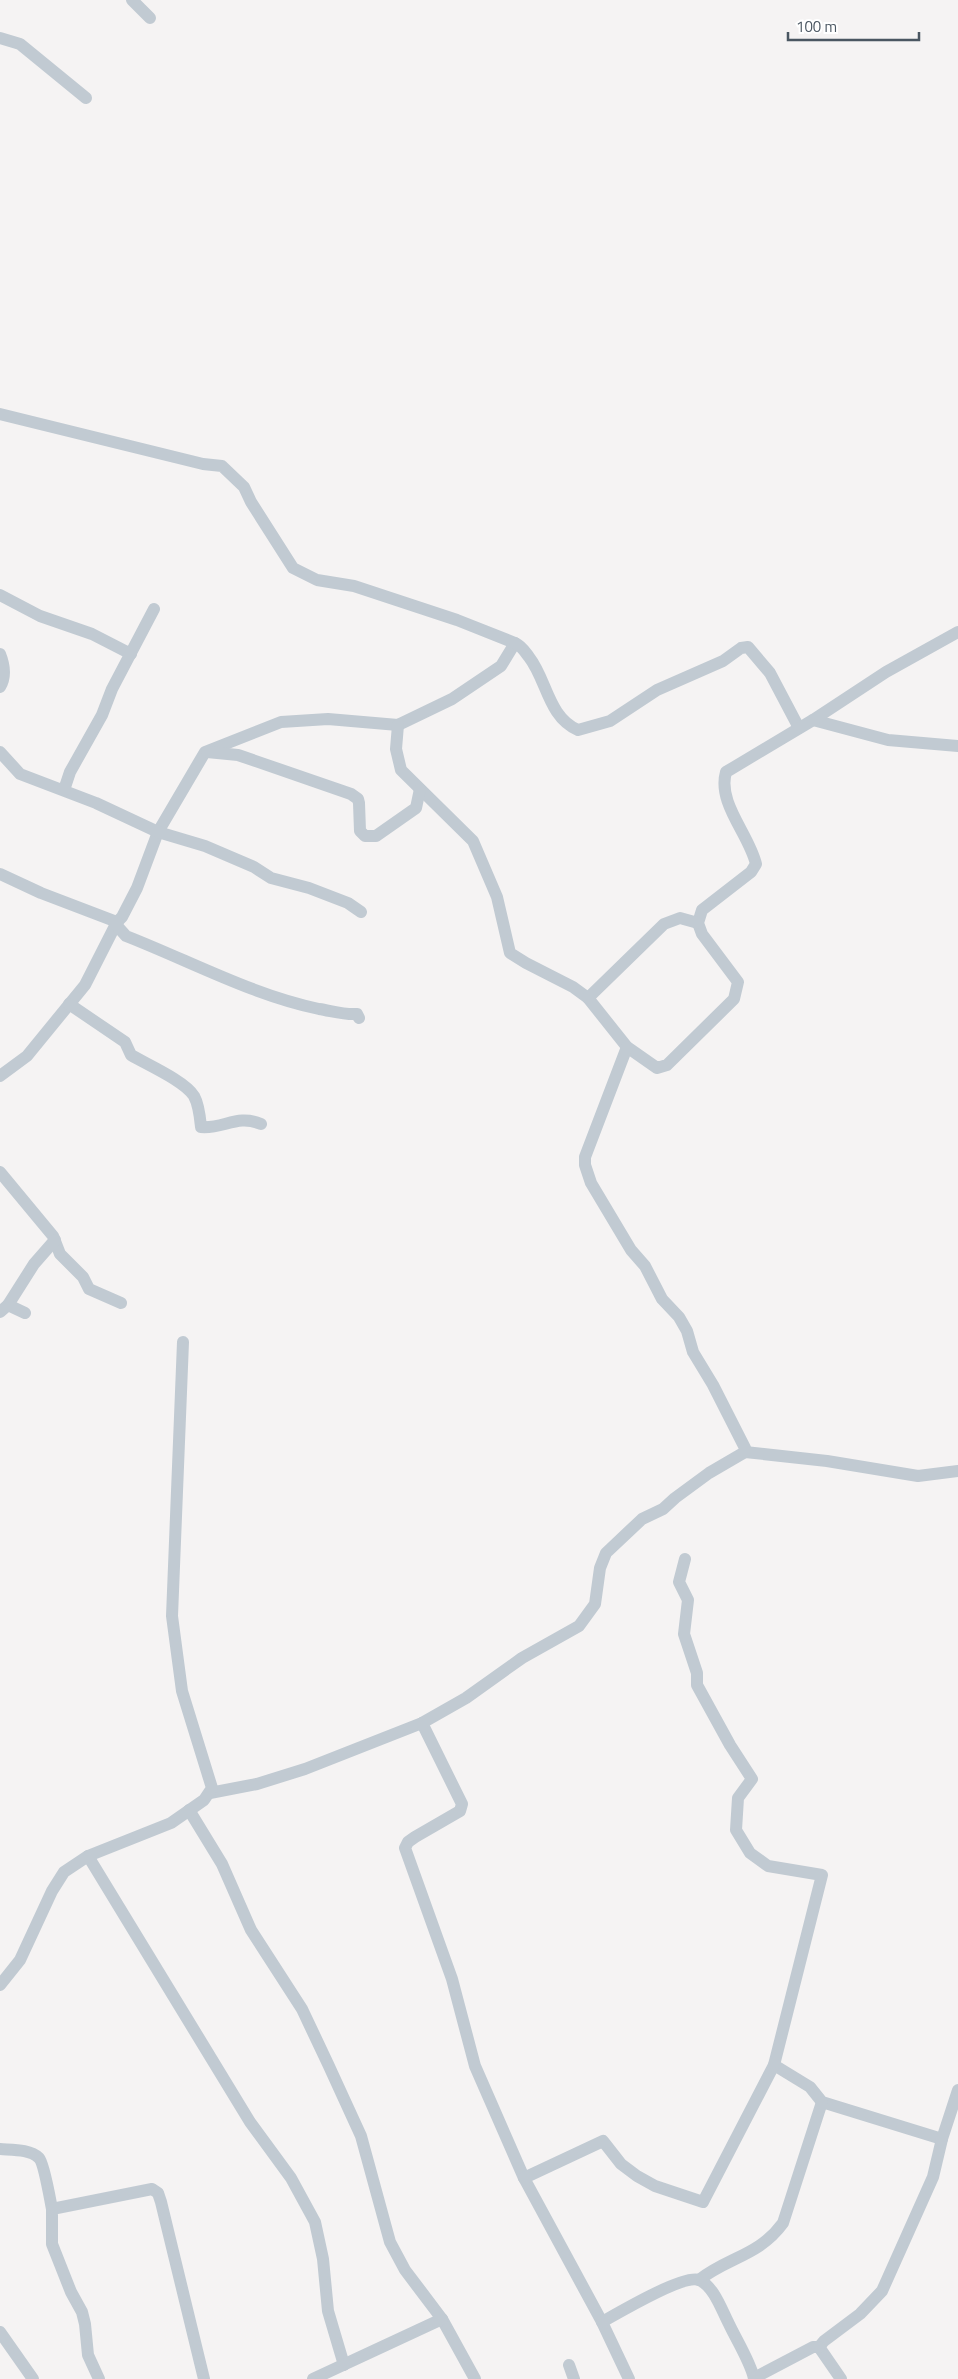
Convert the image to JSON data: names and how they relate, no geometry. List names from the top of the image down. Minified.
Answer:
{"scale_bar":"100 m"}
